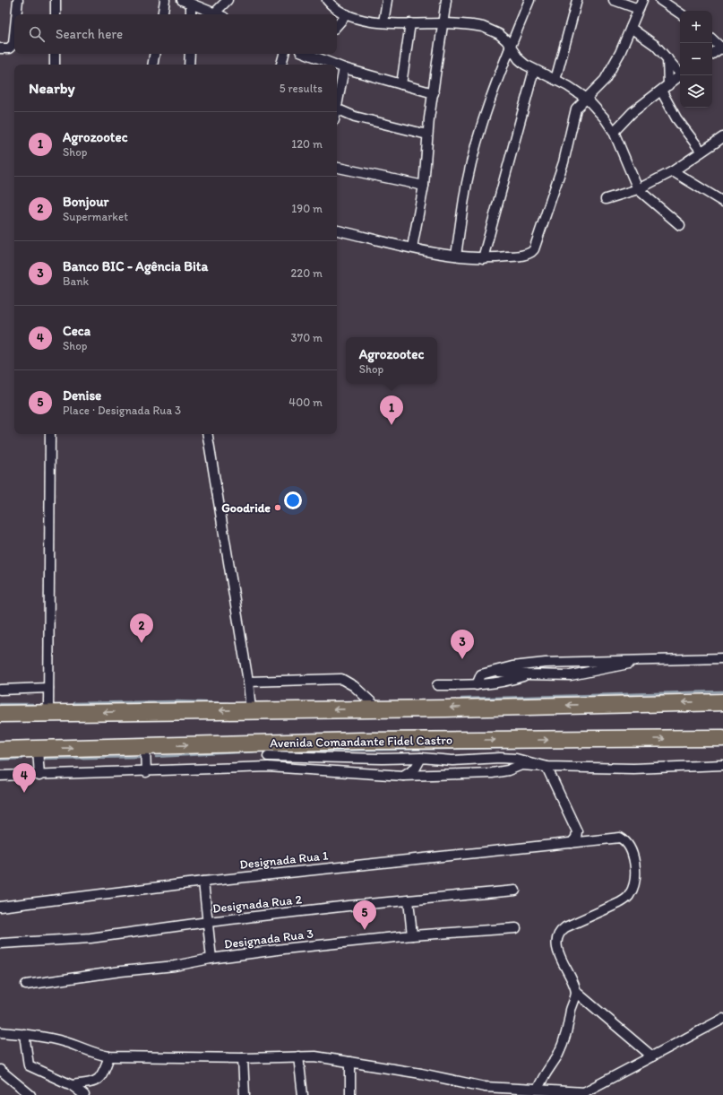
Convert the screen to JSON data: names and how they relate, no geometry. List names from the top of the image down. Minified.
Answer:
{"streets":{"highway":["Avenida Comandante Fidel Castro"],"street":["Designada Rua 1","Designada Rua 2","Designada Rua 3"]},"places":["Goodride"],"page":{"map_buttons":["+","−"],"search":"Search here","heading":["Nearby","5 results"],"list":[{"mark":"1","name":"Agrozootec","note":"Shop","value":"120 m"},{"mark":"2","name":"Bonjour","note":"Supermarket","value":"190 m"},{"mark":"3","name":"Banco BIC - Agência Bita","note":"Bank","value":"220 m"},{"mark":"4","name":"Ceca","note":"Shop","value":"370 m"},{"mark":"5","name":"Denise","note":"Place · Designada Rua 3","value":"400 m"}],"popup":["Agrozootec","Shop"],"pins":["1","2","3","4","5"]}}
